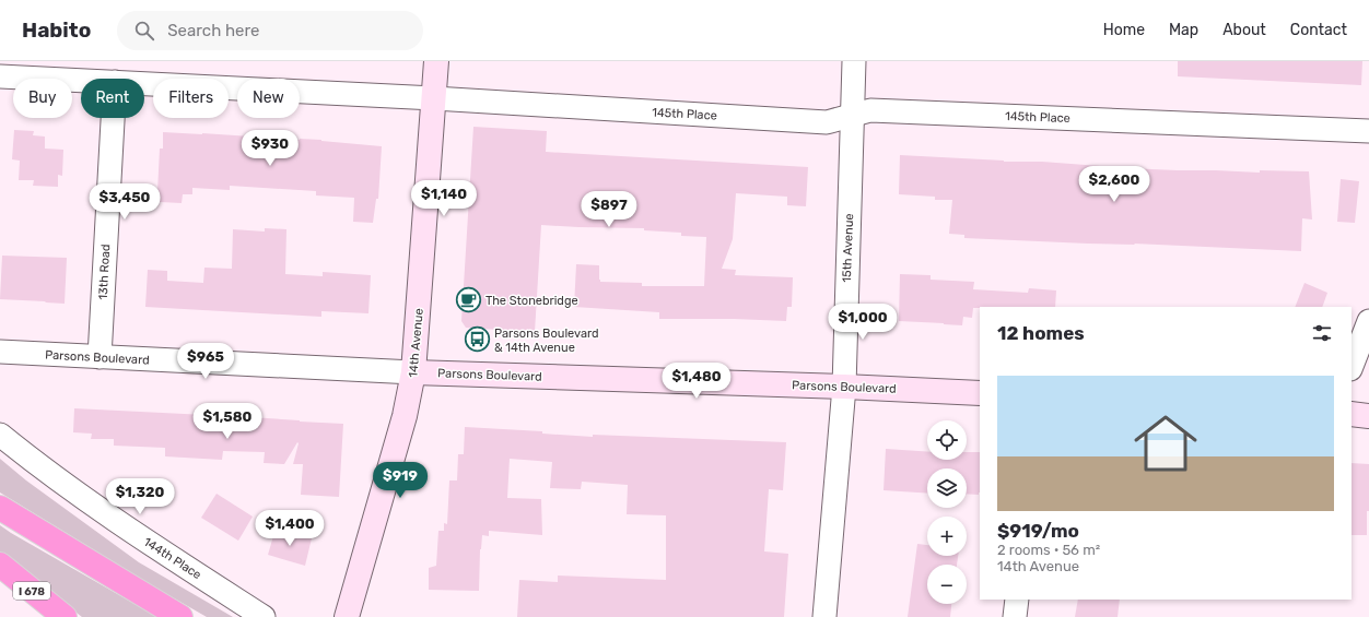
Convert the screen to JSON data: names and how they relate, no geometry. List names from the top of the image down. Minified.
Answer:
{"streets":{"highway":["I 678"],"street":["145th Place","15th Avenue","13th Road","14th Avenue","Parsons Boulevard","144th Place"]},"crossings":[["145th Place","15th Avenue"],["145th Place","14th Avenue"],["15th Avenue","Parsons Boulevard"],["13th Road","Parsons Boulevard"],["14th Avenue","Parsons Boulevard"]],"places":{"cafe":["The Stonebridge"],"bus stop":["Parsons Boulevard & 14th Avenue"]},"page":{"header":"Habito","search":"Search here","nav":["Home","Map","About","Contact"],"chip":["Buy","Rent","Filters","New"],"price":["$930","$2,600","$1,140","$3,450","$897","$1,000","$965","$1,480","$1,580","$919","$1,320","$1,400"],"heading":"12 homes","list":[{"name":"$919/mo","note":"2 rooms · 56 m² · 14th Avenue"}],"map_buttons":["+","−"]}}
